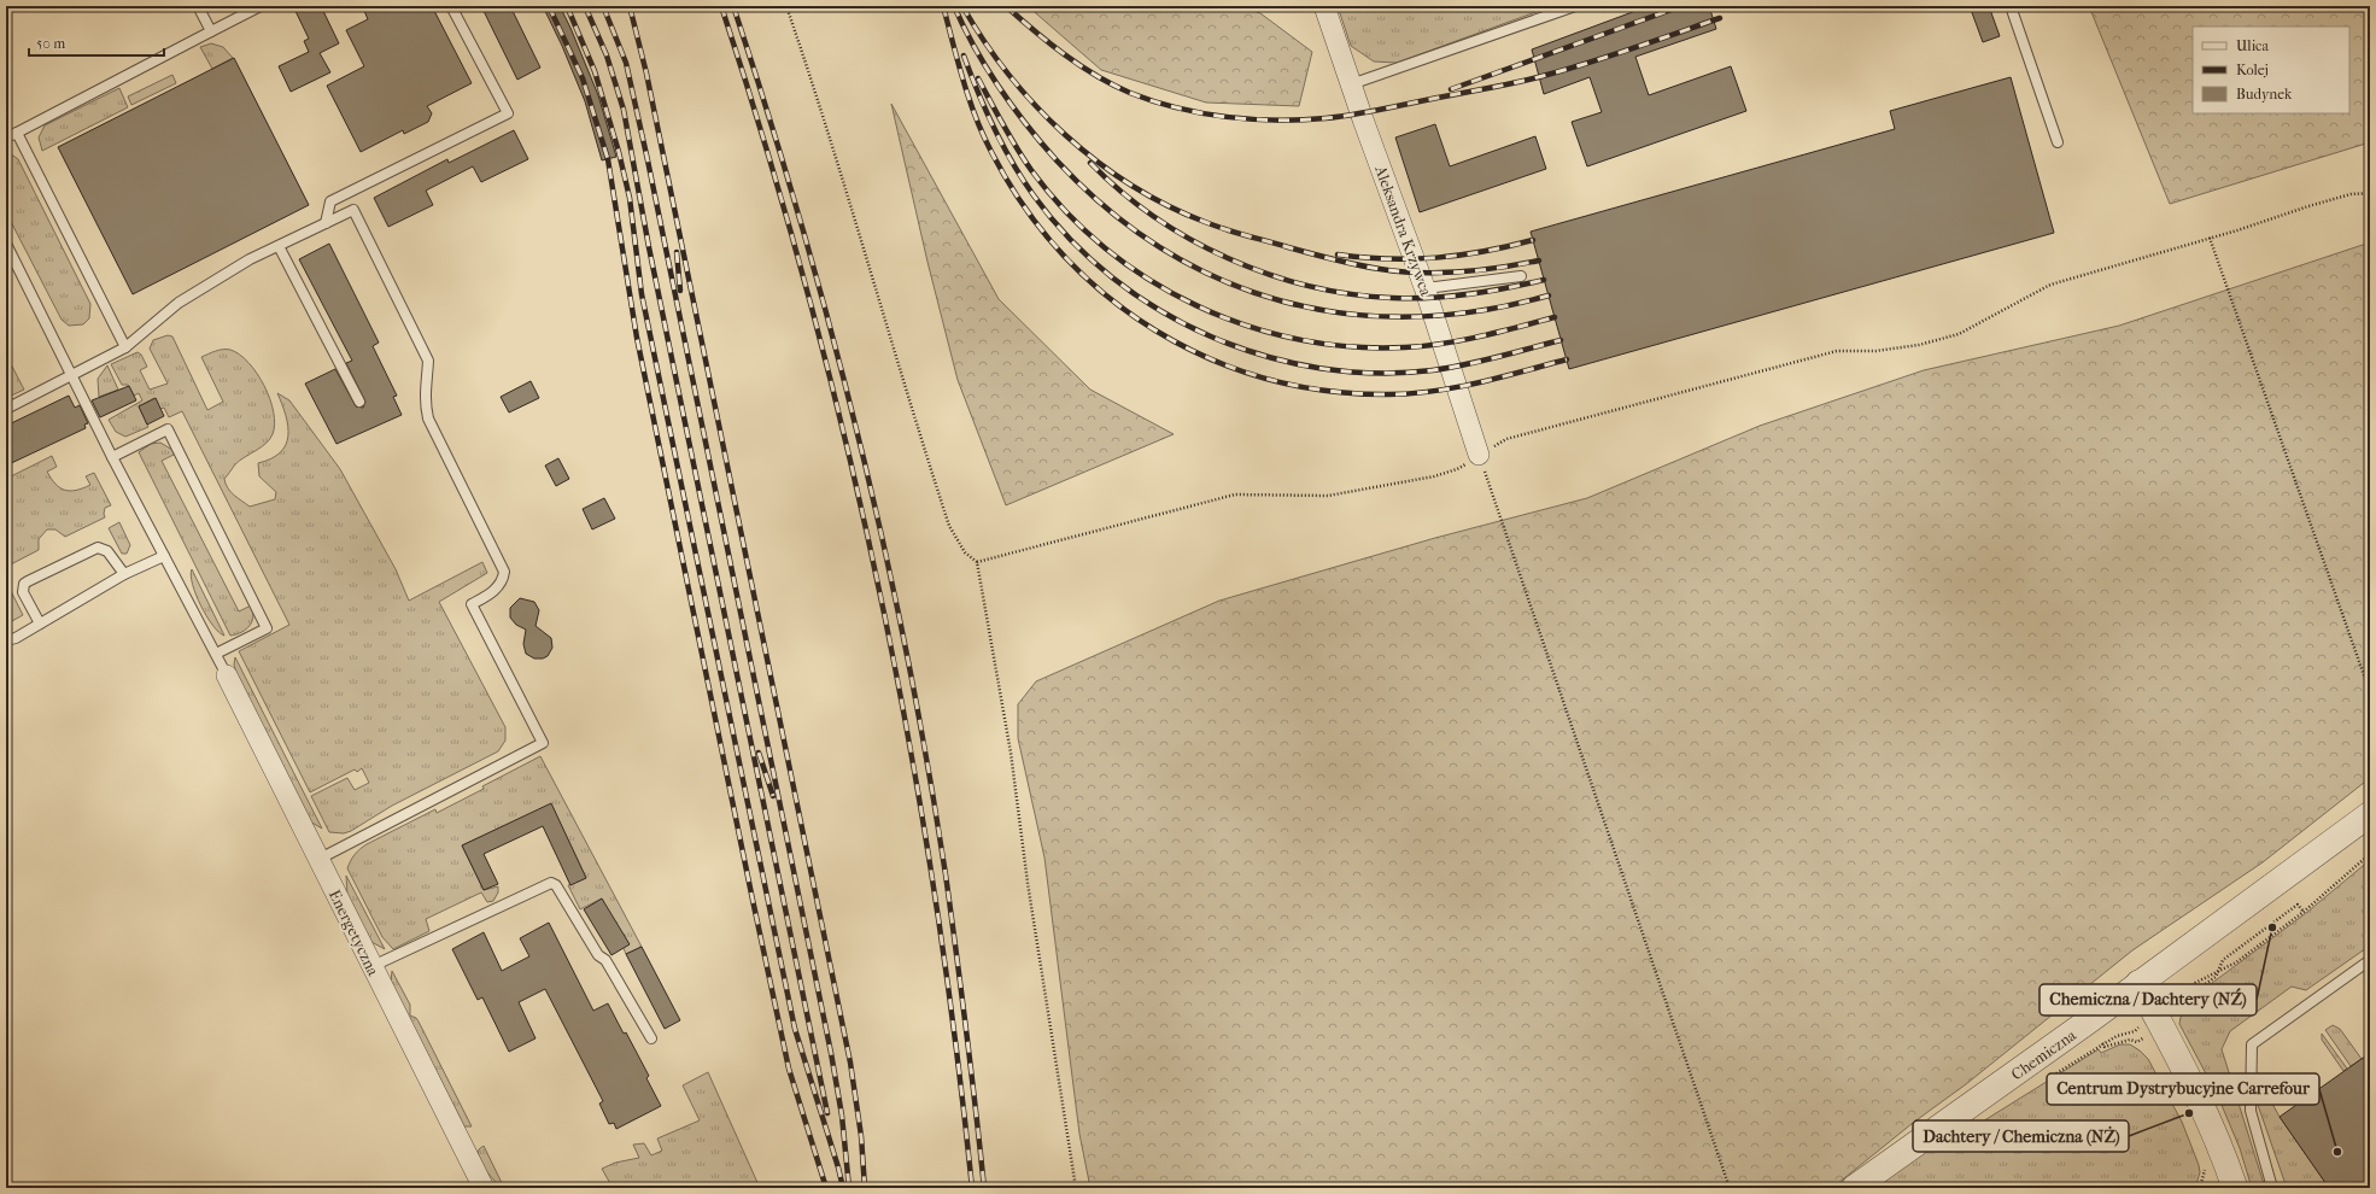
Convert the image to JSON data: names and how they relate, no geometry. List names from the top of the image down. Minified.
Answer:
{"streets":{"street":["Aleksandra Krzywca","Energetyczna","Chemiczna"]},"places":["Chemiczna / Dachtery (NŹ)","Dachtery / Chemiczna (NŻ)","Centrum Dystrybucyjne Carrefour"],"legend":["Ulica","Kolej","Budynek"],"scale_bar":"50 m"}
